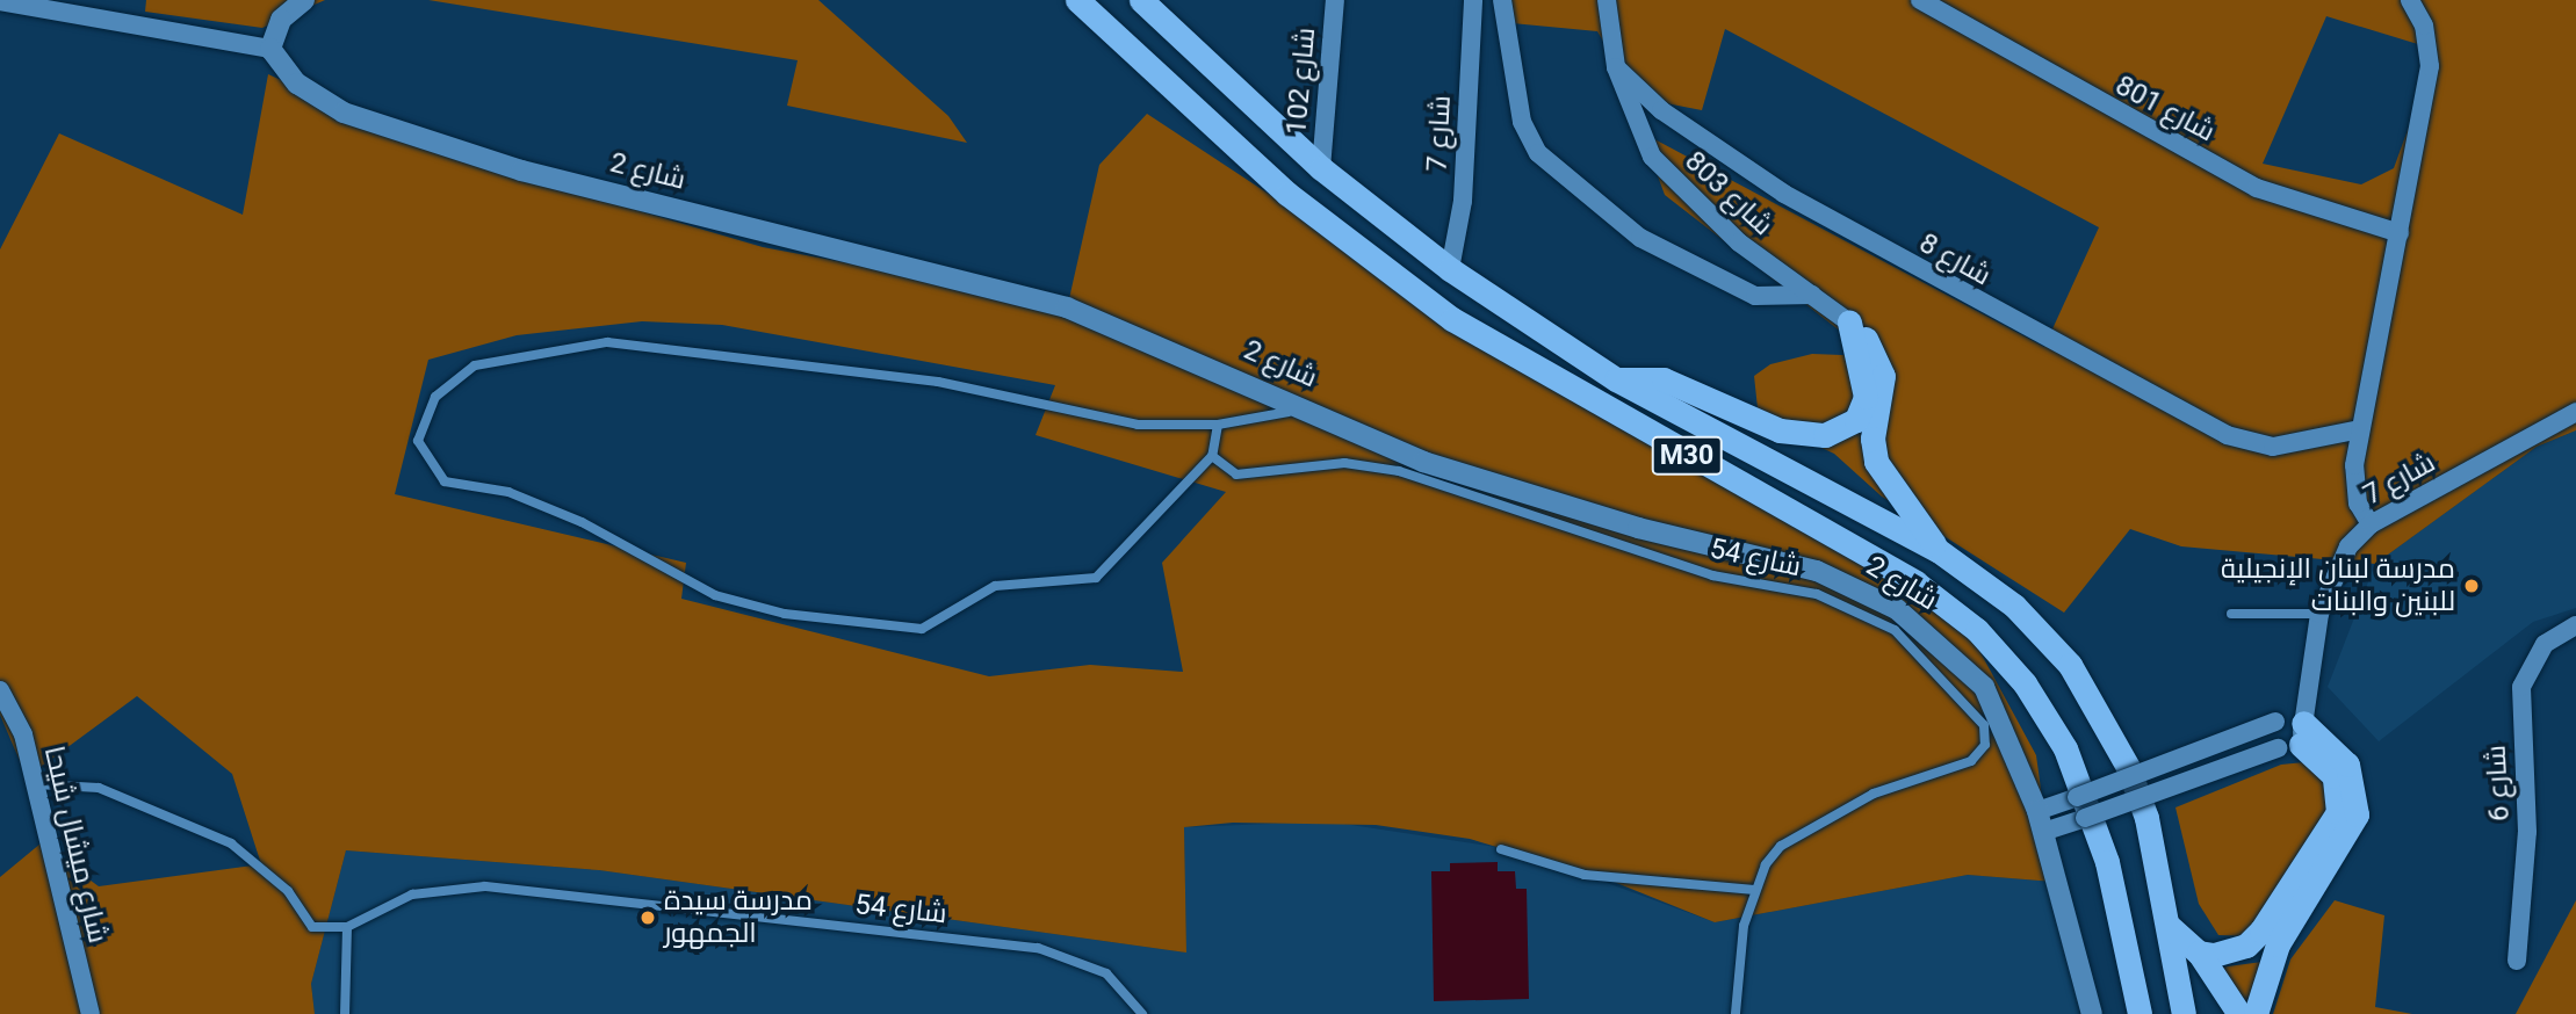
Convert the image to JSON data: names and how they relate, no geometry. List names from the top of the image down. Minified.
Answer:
{"streets":{"highway":["M30"],"street":["شارع 102","شارع 801","شارع 7","شارع 2","شارع 803","شارع 8","شارع 6","شارع ميشال شيحا"],"lane":["شارع 54"]},"crossings":[["شارع 102","M30"],["شارع 7","M30"],["شارع 803","شارع 8"]],"places":["مدرسة لبنان الإنجيلية للبنين والبنات","مدرسة سيدة الجمهور"]}
